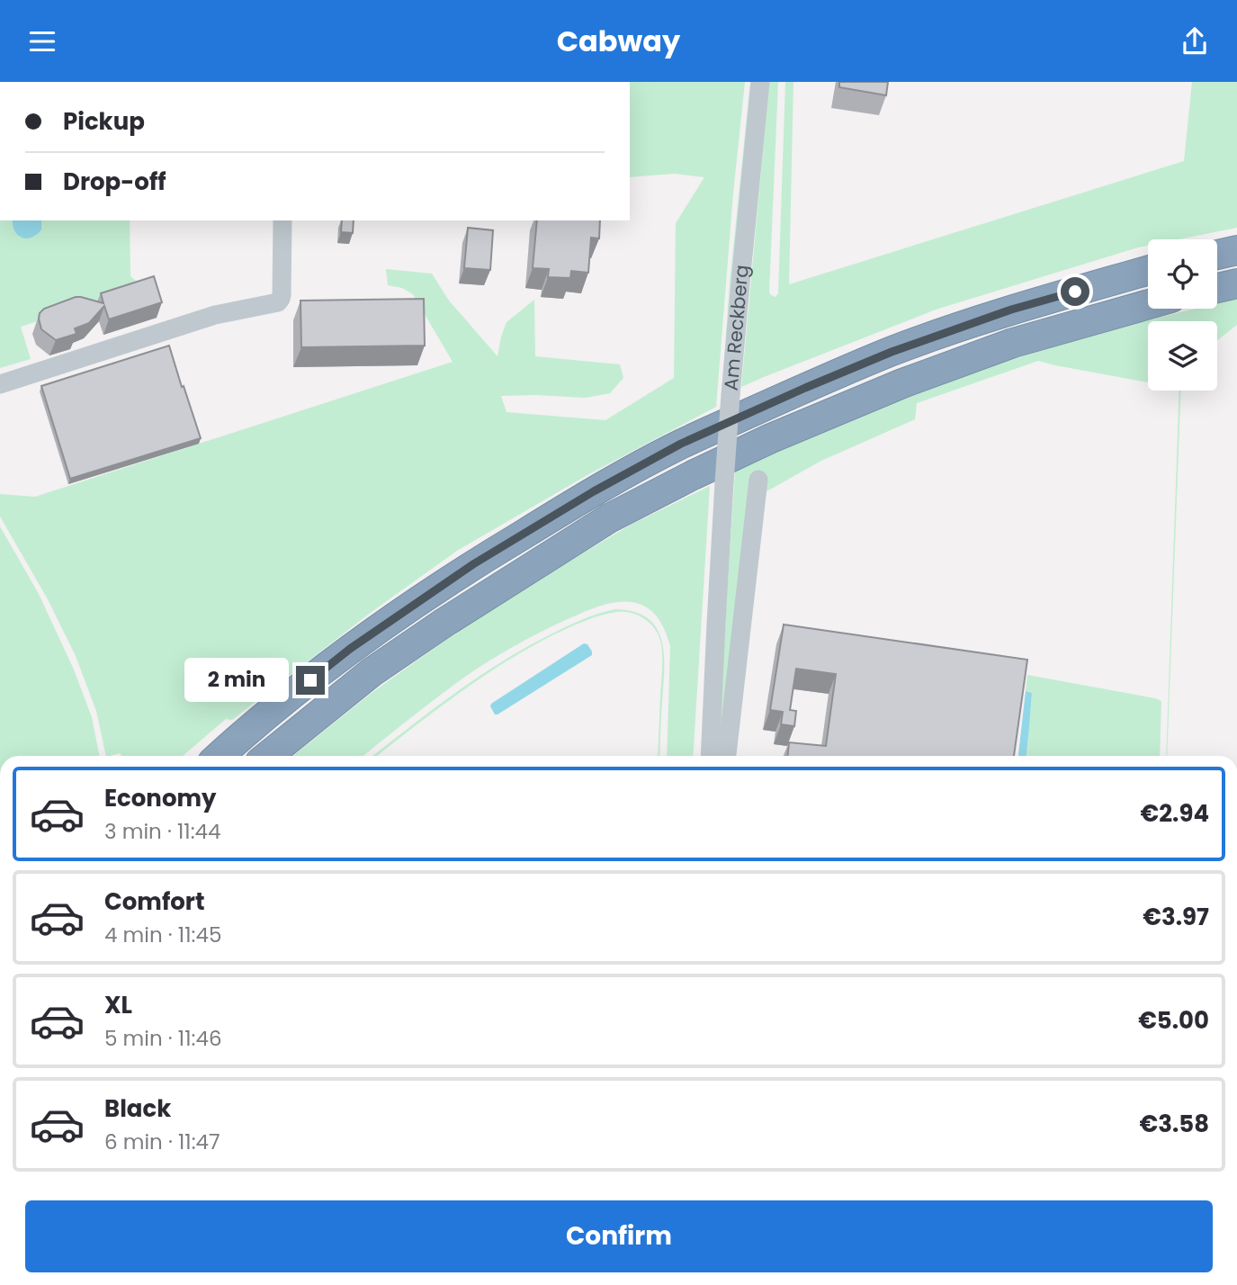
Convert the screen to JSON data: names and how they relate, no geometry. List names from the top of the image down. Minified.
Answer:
{"streets":{"street":["Am Reckberg"]},"page":{"header":"Cabway","banner":["Pickup","Drop-off"],"bubble":"2 min","list":[{"name":"Economy","note":"3 min · 11:44","value":"€2.94"},{"name":"Comfort","note":"4 min · 11:45","value":"€3.97"},{"name":"XL","note":"5 min · 11:46","value":"€5.00"},{"name":"Black","note":"6 min · 11:47","value":"€3.58"}],"buttons":"Confirm"}}
